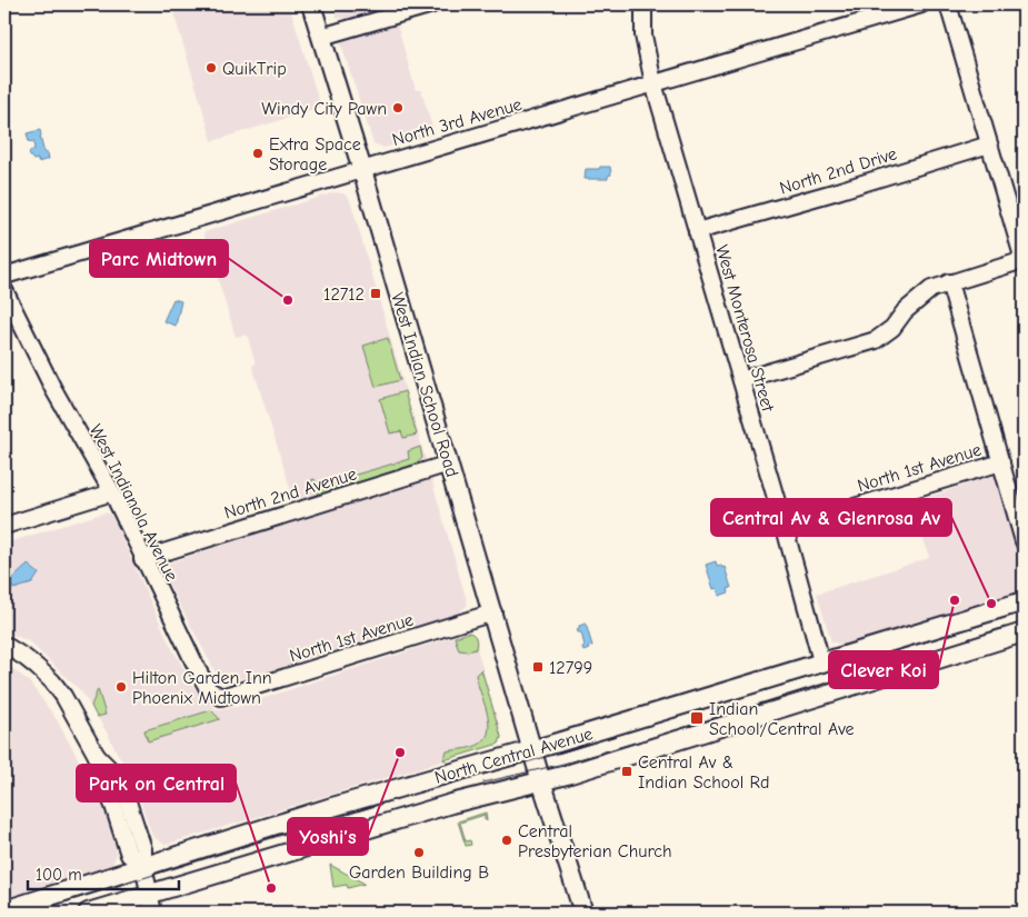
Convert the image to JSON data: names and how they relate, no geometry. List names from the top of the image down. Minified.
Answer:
{"streets":{"main road":["West Indian School Road","North Central Avenue"],"street":["North 3rd Avenue","North 2nd Drive","West Monterosa Street","North 1st Avenue","North 2nd Avenue","West Indianola Avenue"]},"crossings":[["North 3rd Avenue","West Monterosa Street"],["North 3rd Avenue","West Indian School Road"],["North 2nd Drive","West Monterosa Street"],["West Monterosa Street","North 1st Avenue"],["West Monterosa Street","North Central Avenue"],["West Indian School Road","North 1st Avenue"],["West Indian School Road","North 2nd Avenue"],["West Indian School Road","North Central Avenue"],["North 1st Avenue","West Indianola Avenue"],["North 2nd Avenue","West Indianola Avenue"]],"places":{"other":["QuikTrip","Windy City Pawn","Extra Space Storage","Parc Midtown","Clever Koi","Central Av & Glenrosa Av","Hilton Garden Inn Phoenix Midtown","Yoshi’s","Central Presbyterian Church","Garden Building B","Park on Central"],"transit":["12712","12799","Indian School/Central Ave","Central Av & Indian School Rd"]},"scale_bar":"100 m"}
